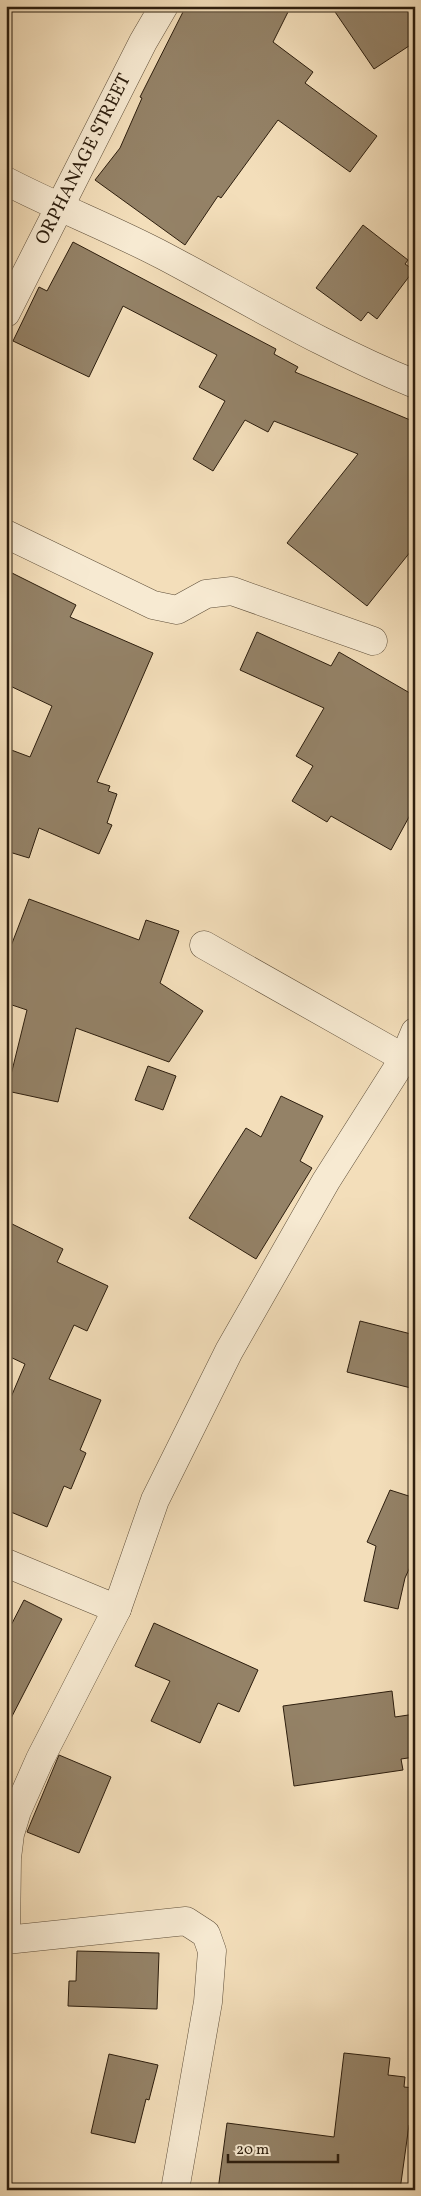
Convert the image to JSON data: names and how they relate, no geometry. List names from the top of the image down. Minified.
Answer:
{"streets":{"street":["ORPHANAGE STREET"]},"scale_bar":"20 m"}
